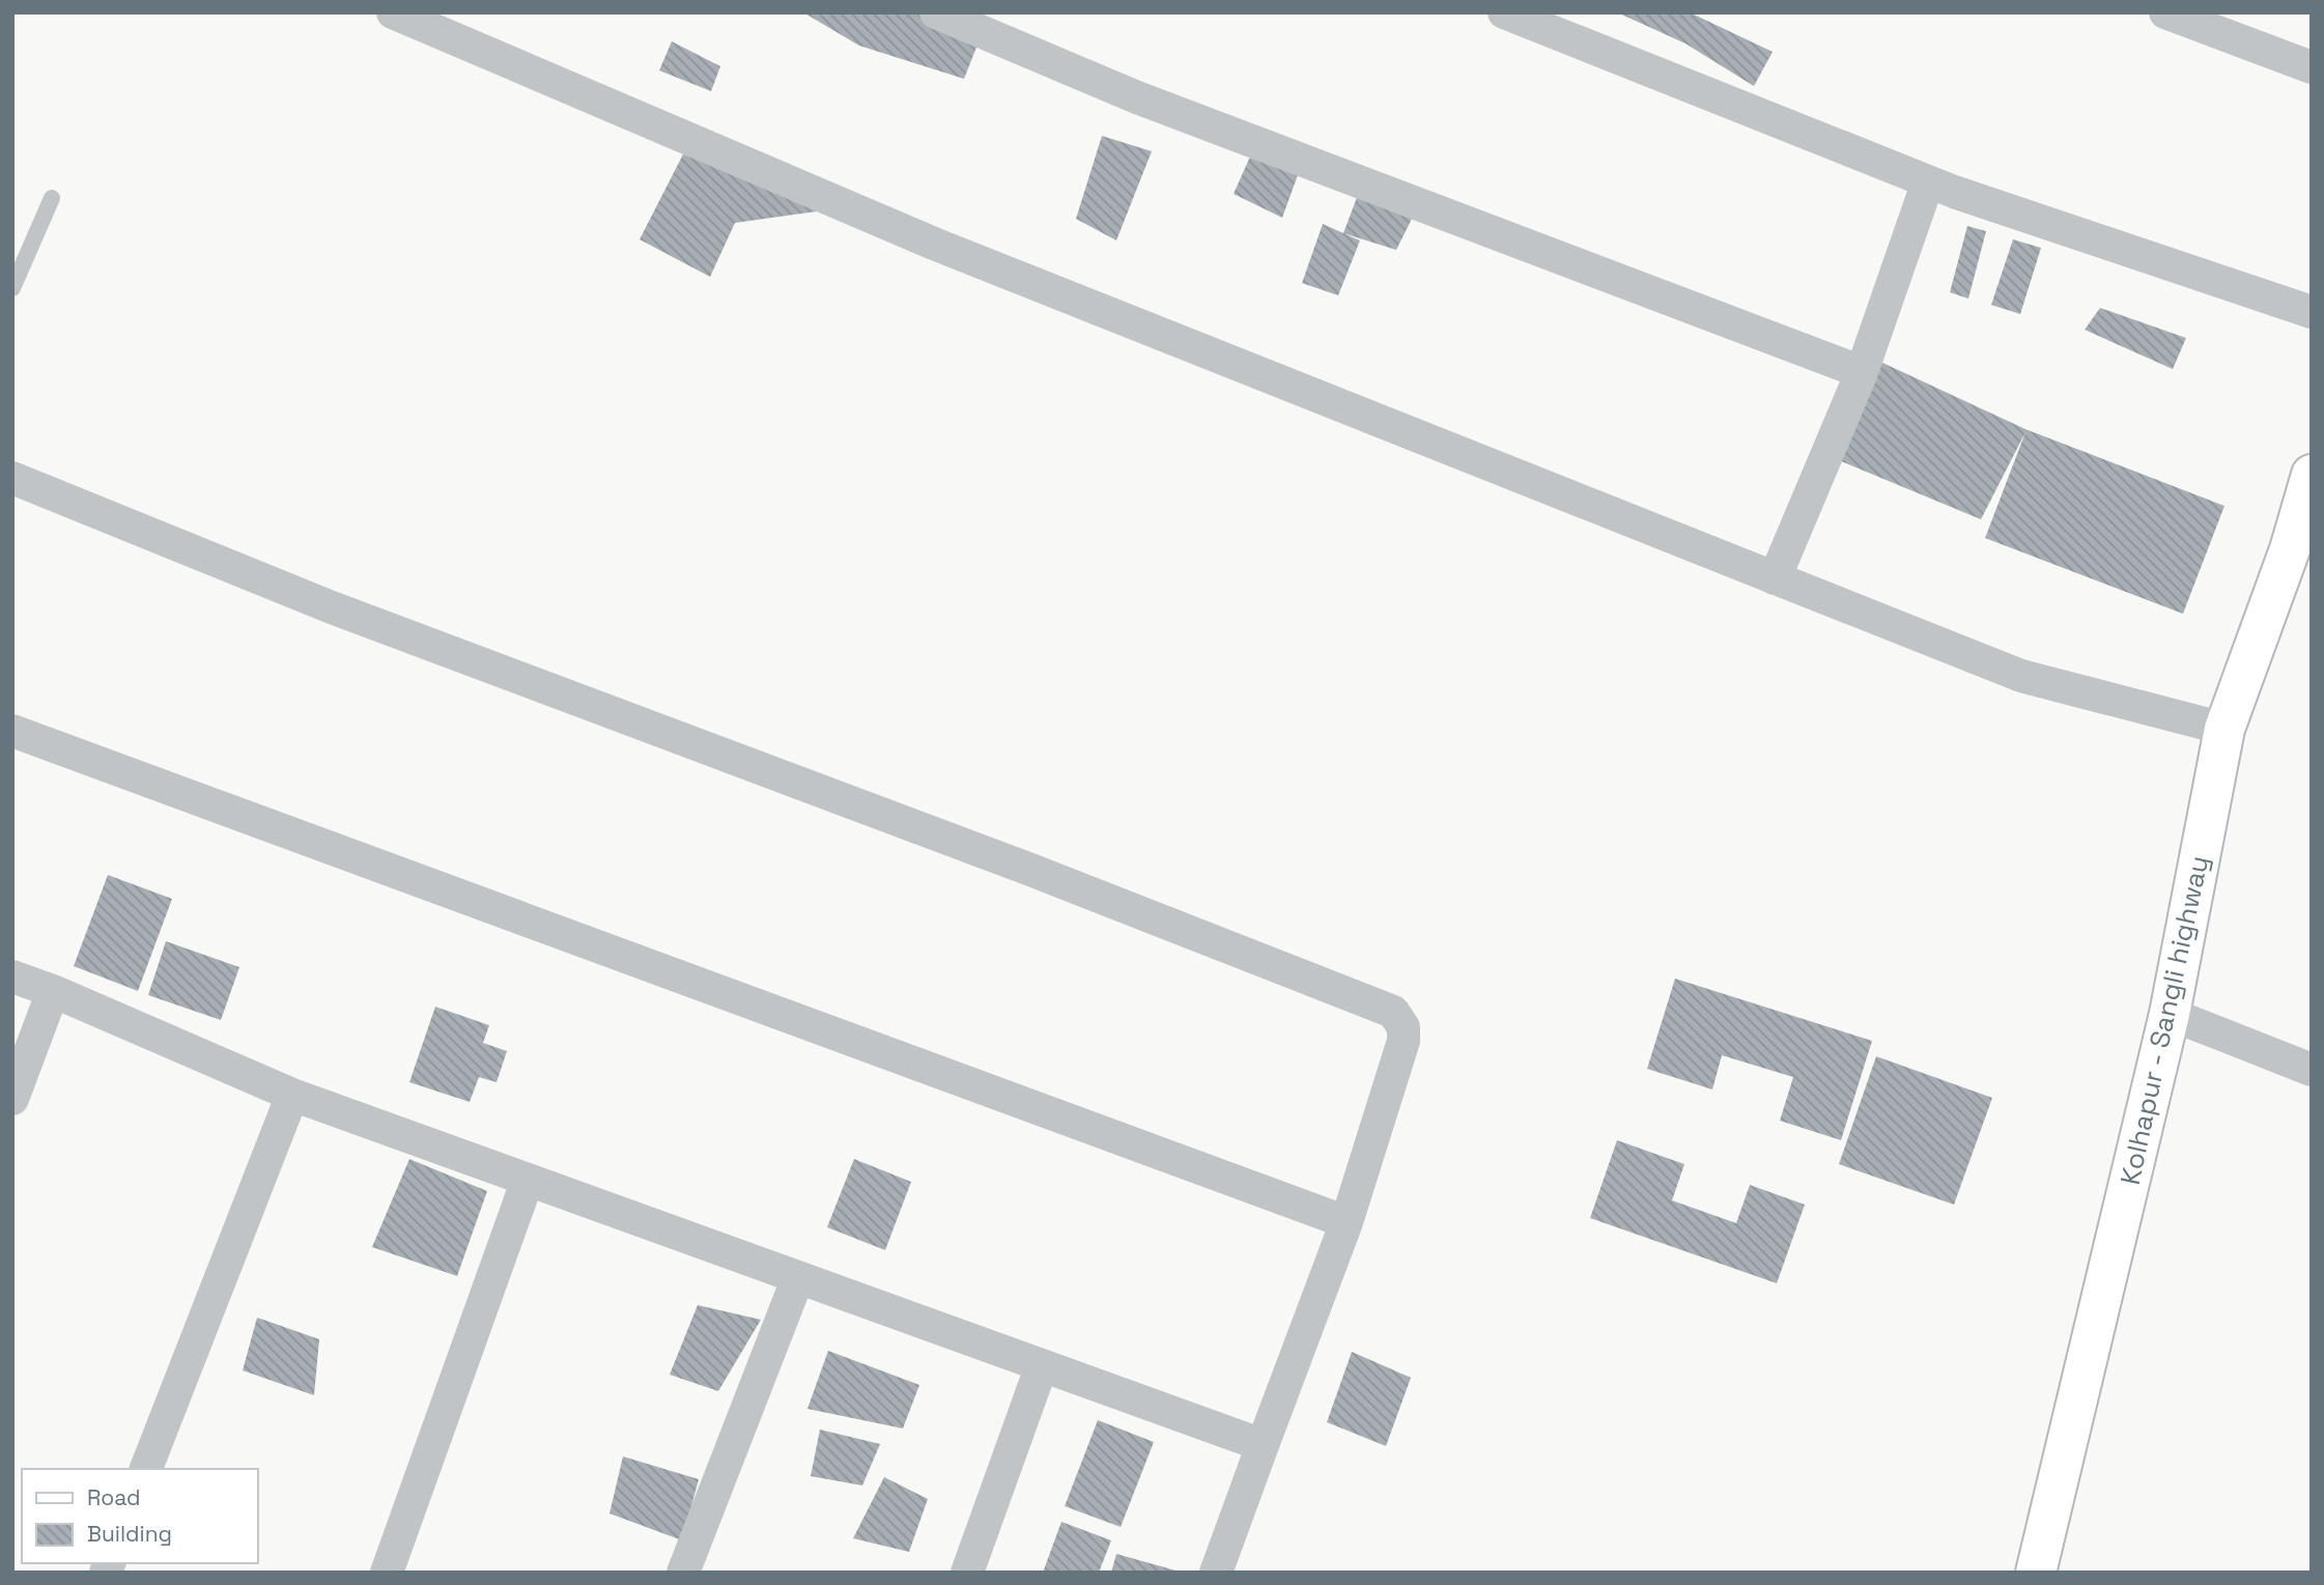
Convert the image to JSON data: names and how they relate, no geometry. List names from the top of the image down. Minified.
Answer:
{"streets":{"main road":["Kolhapur - Sangli highway"]},"legend":["Road","Building"]}
